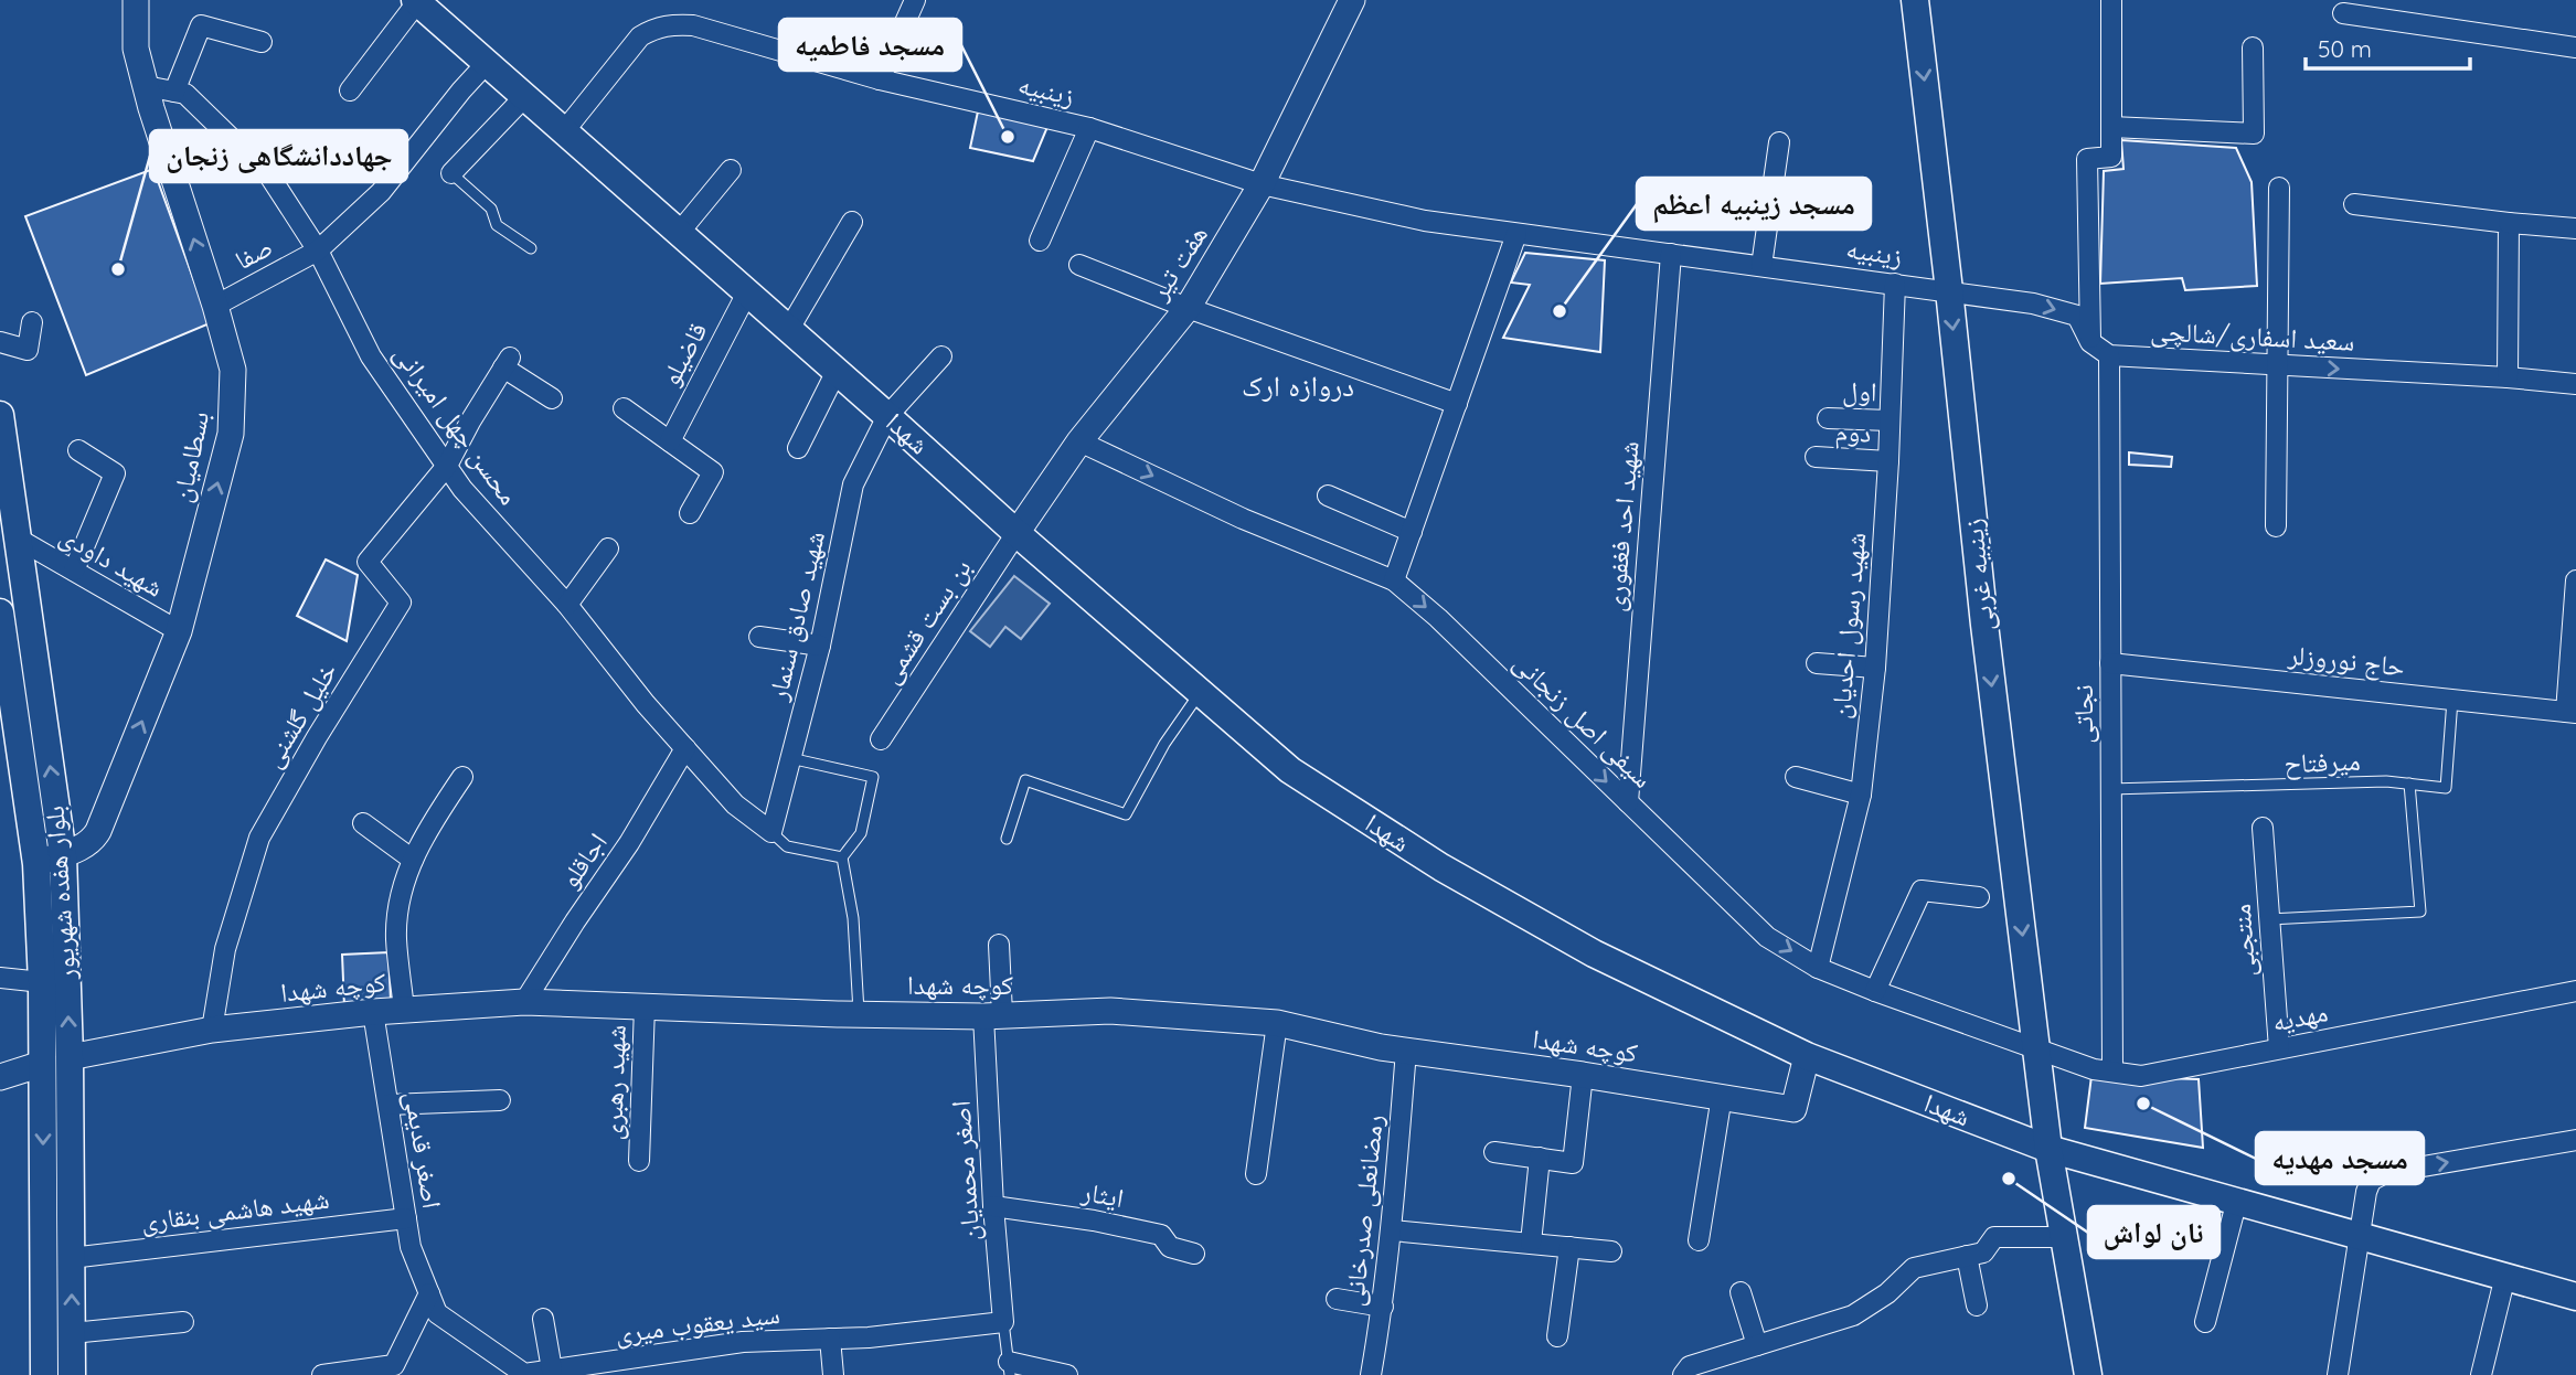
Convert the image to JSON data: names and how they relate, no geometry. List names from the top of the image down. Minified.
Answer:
{"streets":{"main road":["شهدا","زینبیه غربی","بلوار هفده شهریور"],"street":["زینبیه","صفا","هفت تیر","سعید اسفاری/شالچی","قاضیلو","اول","محسن چهل امیرانی","دوم","بسطامیان","شهید احد فغفوری","شهید داودی","شهید صادق سنمار","بن بست قشمی","شهید رسول احدیان","حاج نوروزلر","نجاتی","خلیل گلشنی","سیفی اصل زنجانی","اجاقلو","منتجبی","کوچه شهدا","مهدیه","شهید رهبری","اصغر قدیمی","اصغر محمدیان","ایثار","شهید هاشمی بنقاری","رمضانعلی صدرخانی","سید یعقوب میری"],"lane":["میرفتاح"]},"crossings":[["زینبیه","هفت تیر"],["زینبیه","شهدا"],["زینبیه","شهید احد فغفوری"],["زینبیه","زینبیه غربی"],["زینبیه","شهید رسول احدیان"],["صفا","محسن چهل امیرانی"],["صفا","شهدا"],["صفا","بسطامیان"],["هفت تیر","شهدا"],["هفت تیر","بن بست قشمی"],["هفت تیر","سیفی اصل زنجانی"],["سعید اسفاری/شالچی","نجاتی"],["قاضیلو","شهدا"],["اول","شهید رسول احدیان"],["محسن چهل امیرانی","بسطامیان"],["محسن چهل امیرانی","شهید صادق سنمار"],["محسن چهل امیرانی","خلیل گلشنی"],["محسن چهل امیرانی","اجاقلو"],["دوم","شهید رسول احدیان"],["شهدا","زینبیه غربی"],["شهدا","شهید صادق سنمار"],["شهدا","بن بست قشمی"],["شهدا","کوچه شهدا"],["بسطامیان","شهید داودی"],["بسطامیان","بلوار هفده شهریور"],["شهید احد فغفوری","سیفی اصل زنجانی"],["شهید داودی","بلوار هفده شهریور"],["زینبیه غربی","سیفی اصل زنجانی"],["زینبیه غربی","مهدیه"],["شهید رسول احدیان","سیفی اصل زنجانی"],["حاج نوروزلر","نجاتی"],["حاج نوروزلر","میرفتاح"],["نجاتی","میرفتاح"],["نجاتی","مهدیه"],["خلیل گلشنی","کوچه شهدا"],["سیفی اصل زنجانی","مهدیه"],["اجاقلو","کوچه شهدا"],["بلوار هفده شهریور","کوچه شهدا"],["بلوار هفده شهریور","شهید هاشمی بنقاری"],["منتجبی","مهدیه"],["کوچه شهدا","شهید رهبری"],["کوچه شهدا","اصغر قدیمی"],["کوچه شهدا","اصغر محمدیان"],["کوچه شهدا","رمضانعلی صدرخانی"],["اصغر قدیمی","شهید هاشمی بنقاری"],["اصغر قدیمی","سید یعقوب میری"],["اصغر محمدیان","ایثار"],["اصغر محمدیان","سید یعقوب میری"]],"one_way":["بسطامیان","زینبیه غربی","سیفی اصل زنجانی"],"districts":["دروازه ارک"],"places":["مسجد فاطمیه","جهاددانشگاهی زنجان","مسجد زینبیه اعظم","مسجد مهدیه","نان لواش"],"scale_bar":"50 m"}
